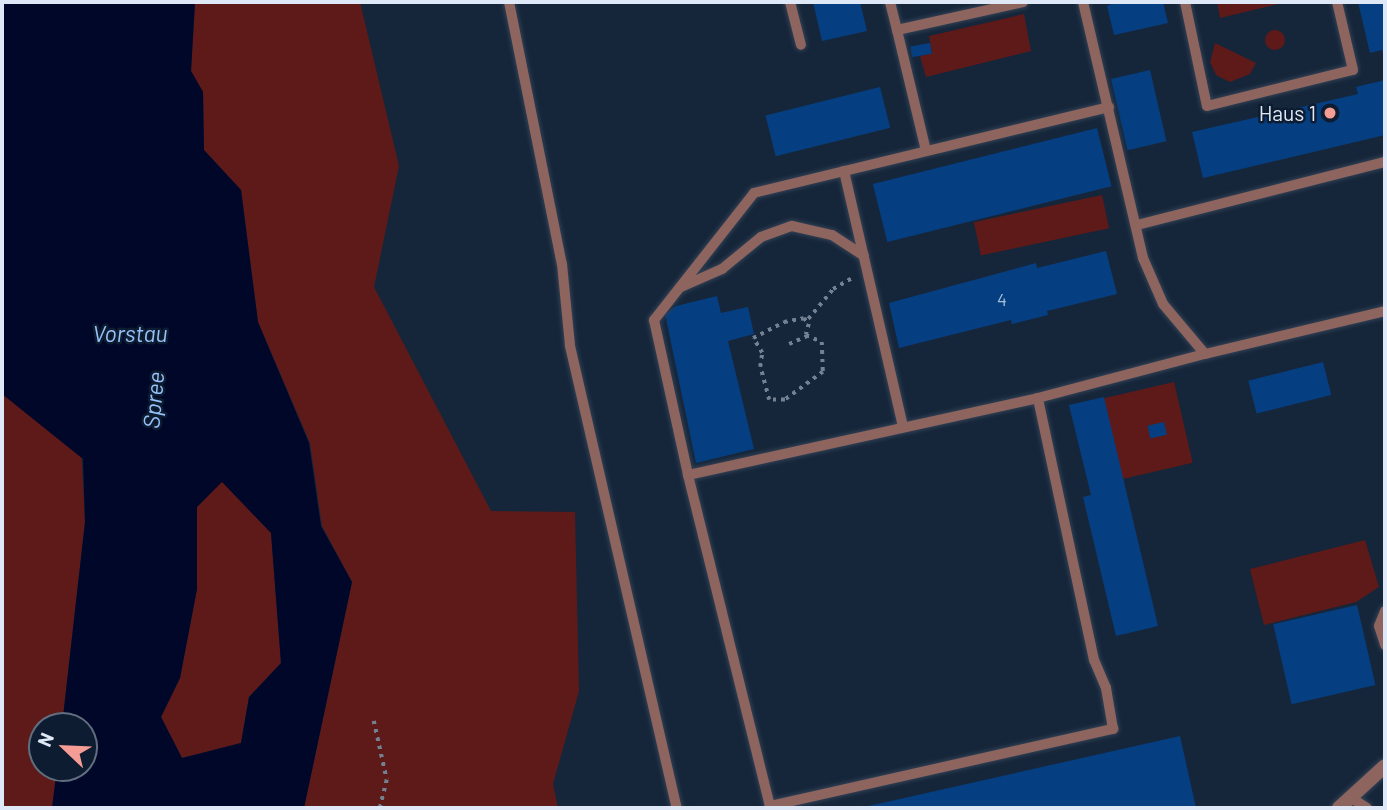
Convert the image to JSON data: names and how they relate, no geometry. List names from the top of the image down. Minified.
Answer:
{"water":["Vorstau","Spree"],"places":["Haus 1"],"house_numbers":["4"],"north":"top left"}
